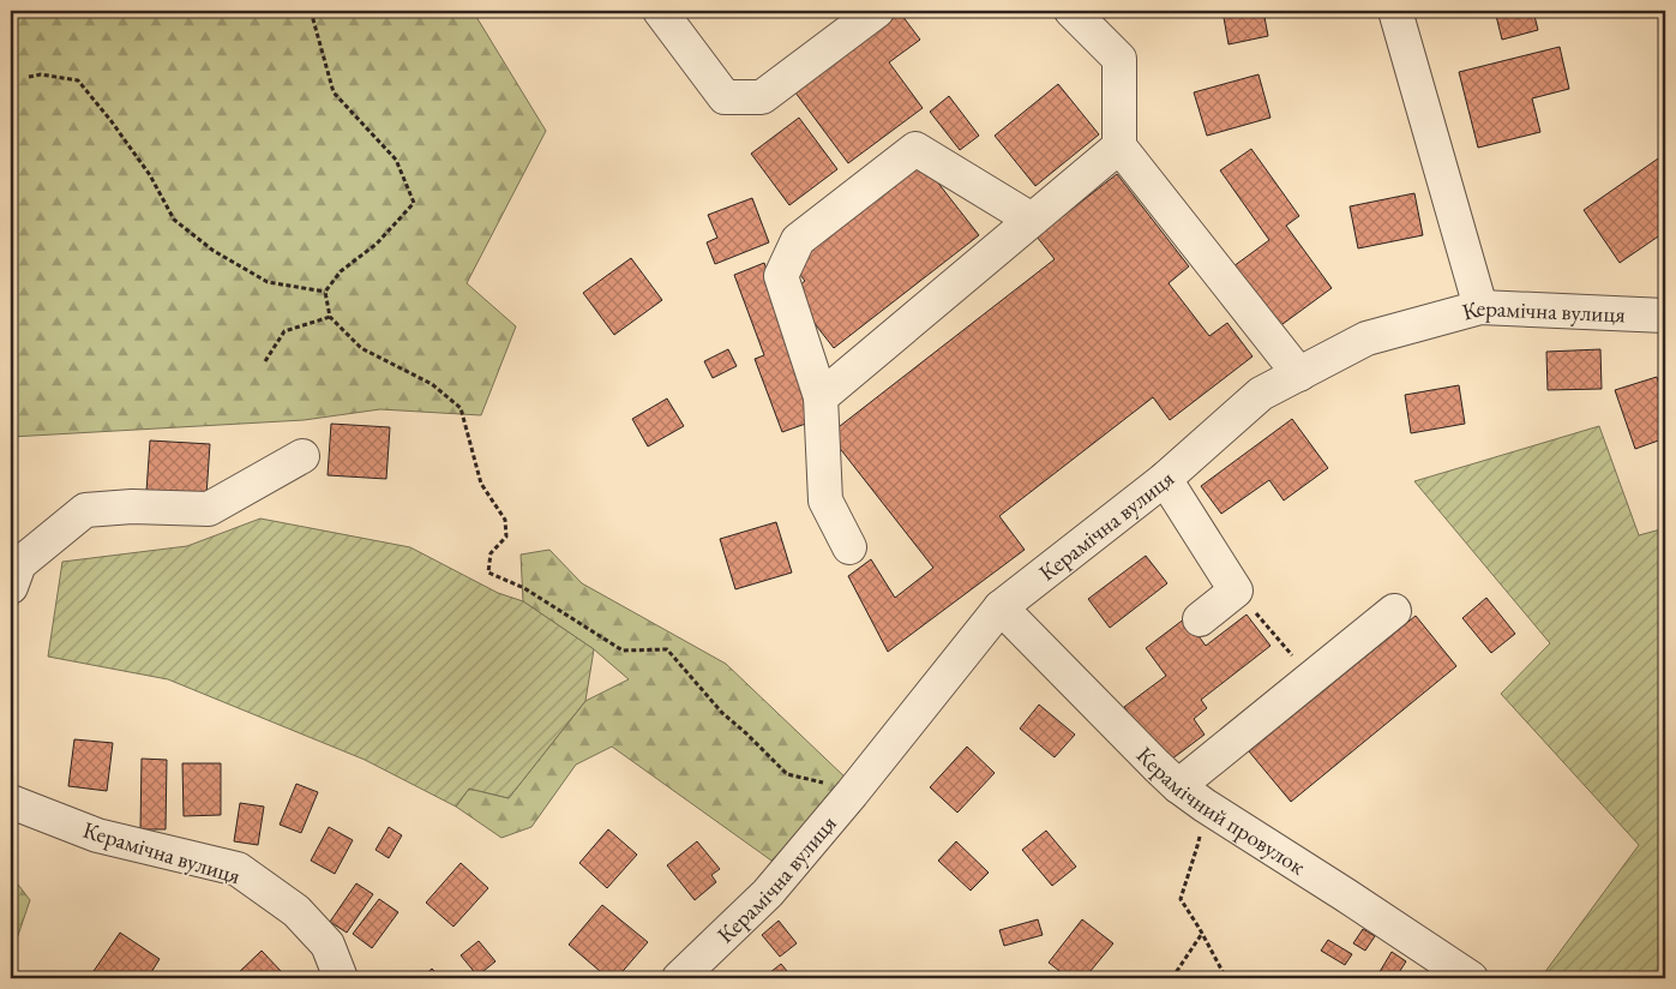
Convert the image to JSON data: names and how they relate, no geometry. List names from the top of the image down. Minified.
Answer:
{"streets":{"street":["Керамічна вулиця","Керамічний провулок"]},"crossings":[["Керамічна вулиця","Керамічний провулок"]]}
